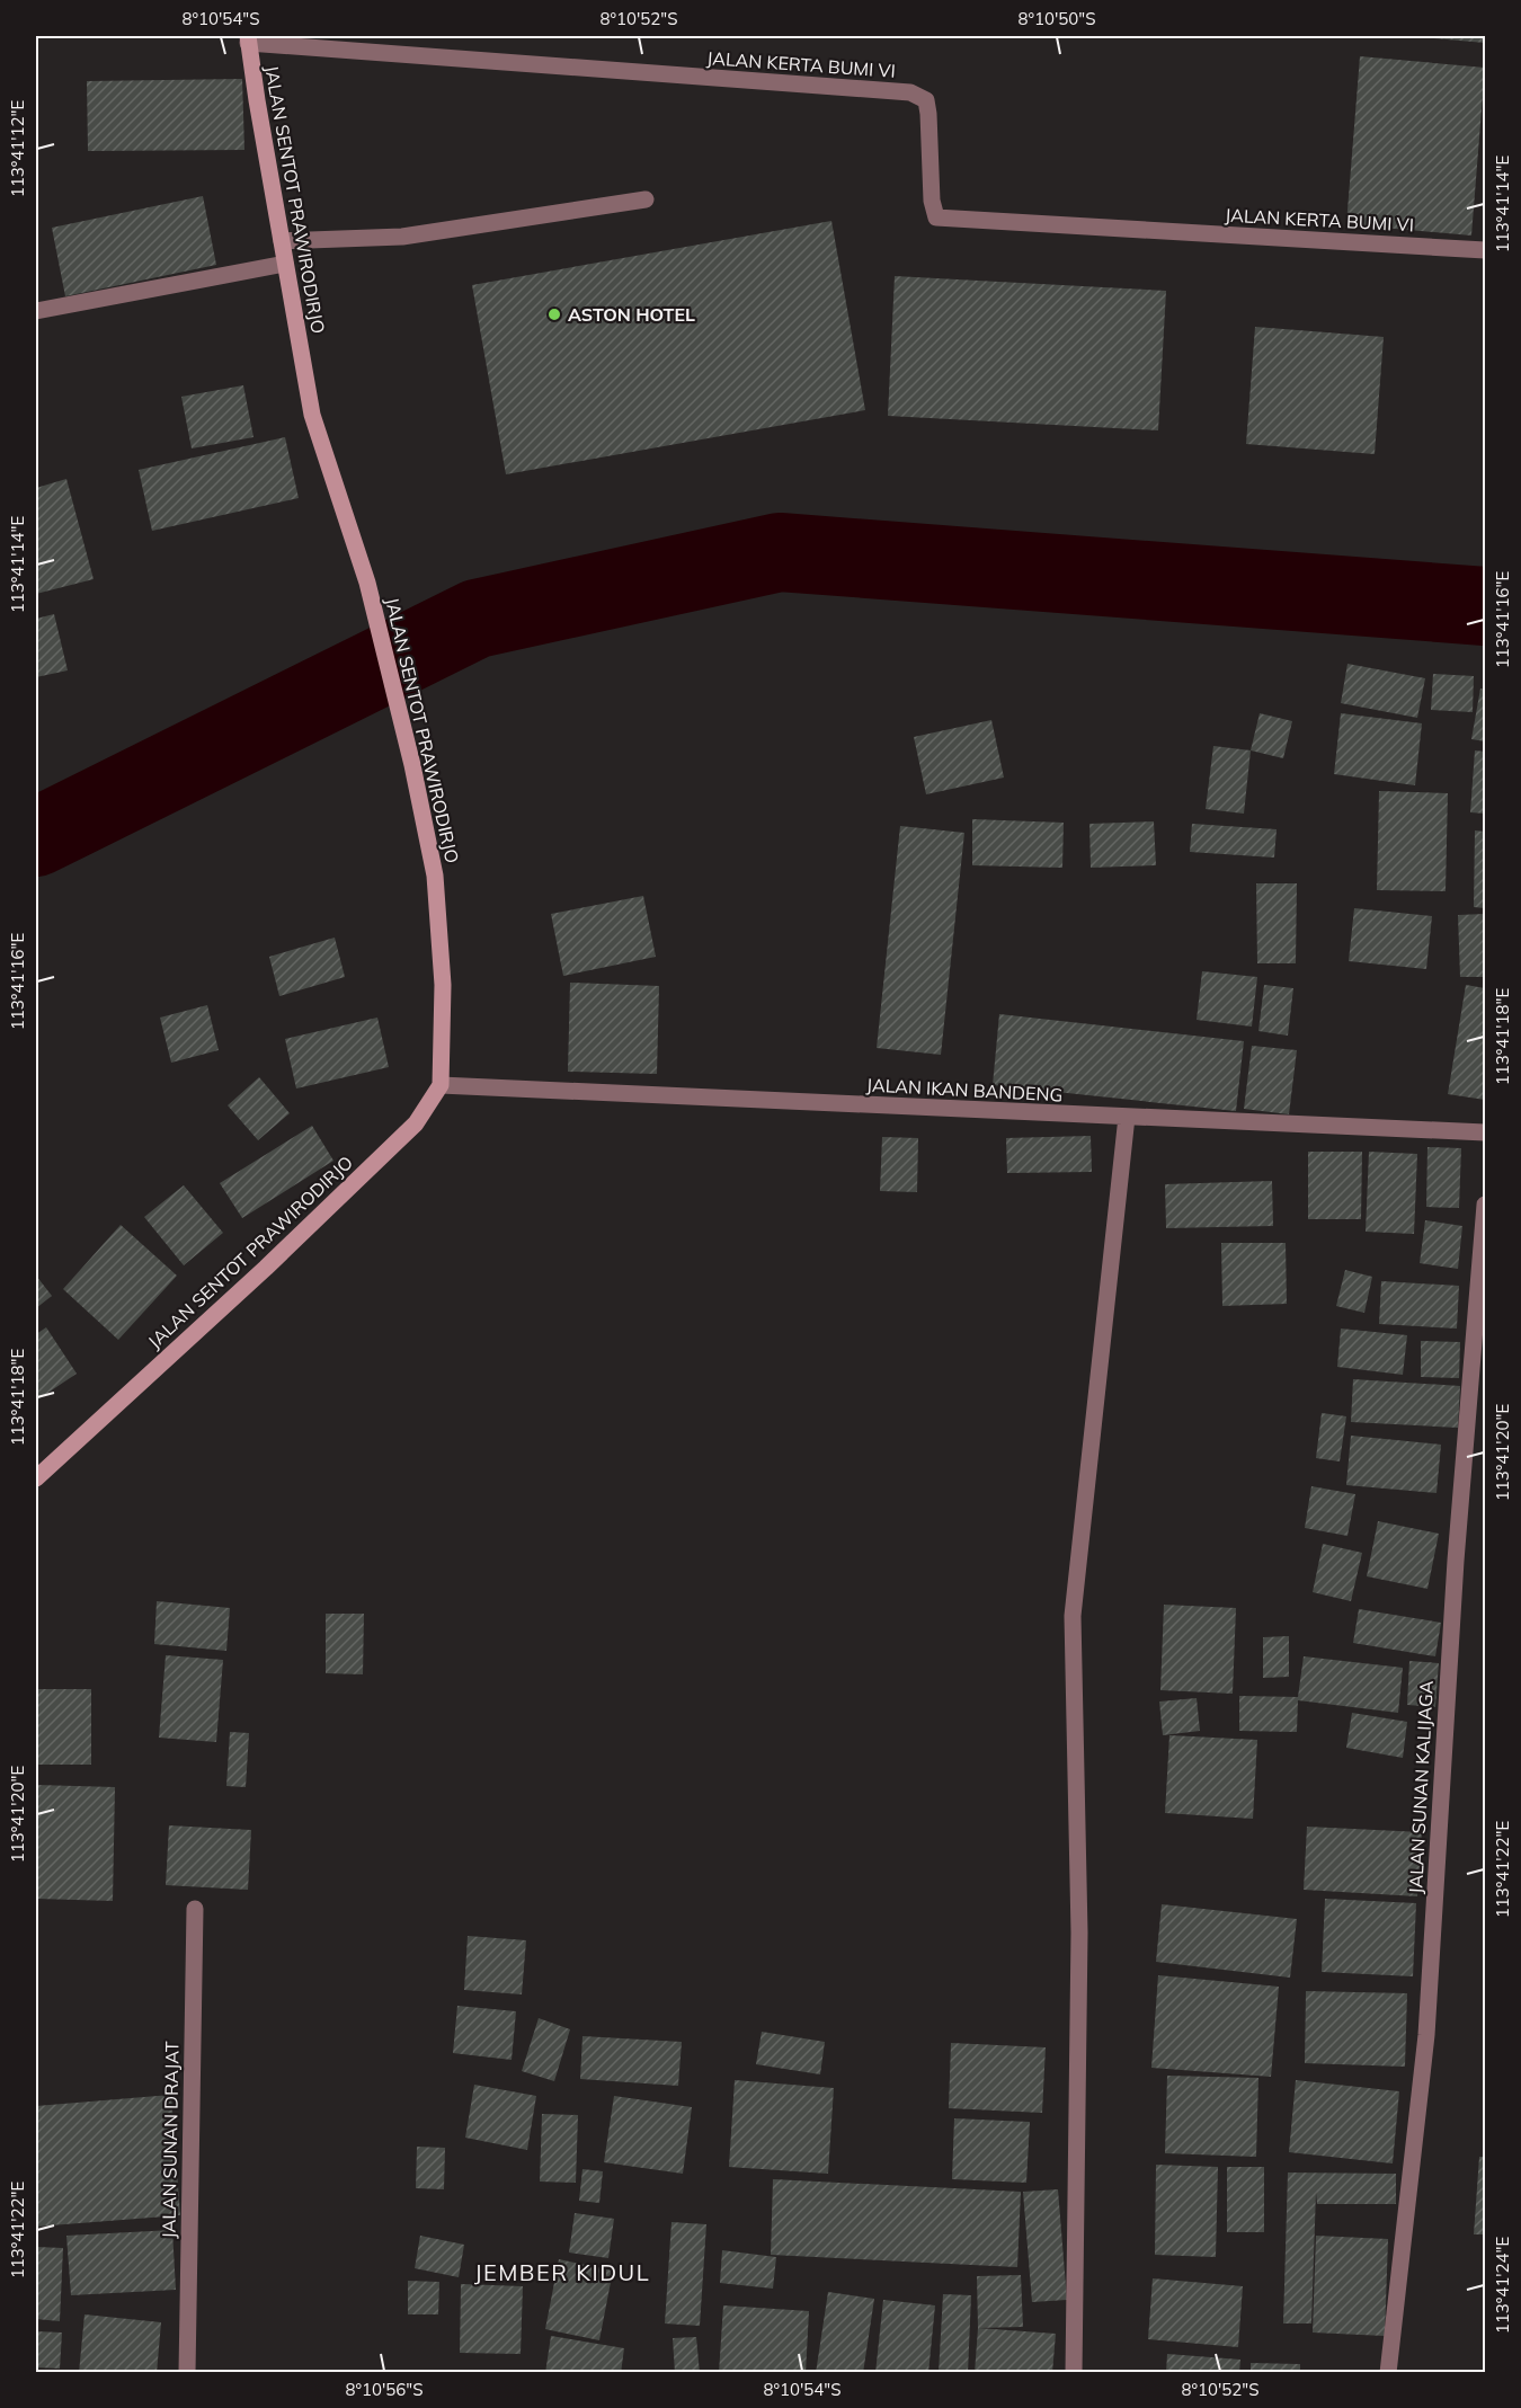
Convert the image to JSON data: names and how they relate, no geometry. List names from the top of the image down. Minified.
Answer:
{"streets":{"street":["JALAN KERTA BUMI VI","JALAN SENTOT PRAWIRODIRJO","JALAN IKAN BANDENG","JALAN SUNAN KALIJAGA","JALAN SUNAN DRAJAT"]},"crossings":[["JALAN KERTA BUMI VI","JALAN SENTOT PRAWIRODIRJO"],["JALAN SENTOT PRAWIRODIRJO","JALAN IKAN BANDENG"]],"districts":["JEMBER KIDUL"],"places":["ASTON HOTEL"],"coordinates":["8°10'54\"S","8°10'52\"S","8°10'50\"S","113°41'12\"E","113°41'14\"E","113°41'16\"E","113°41'18\"E","113°41'20\"E","113°41'22\"E","113°41'24\"E","8°10'56\"S"]}
